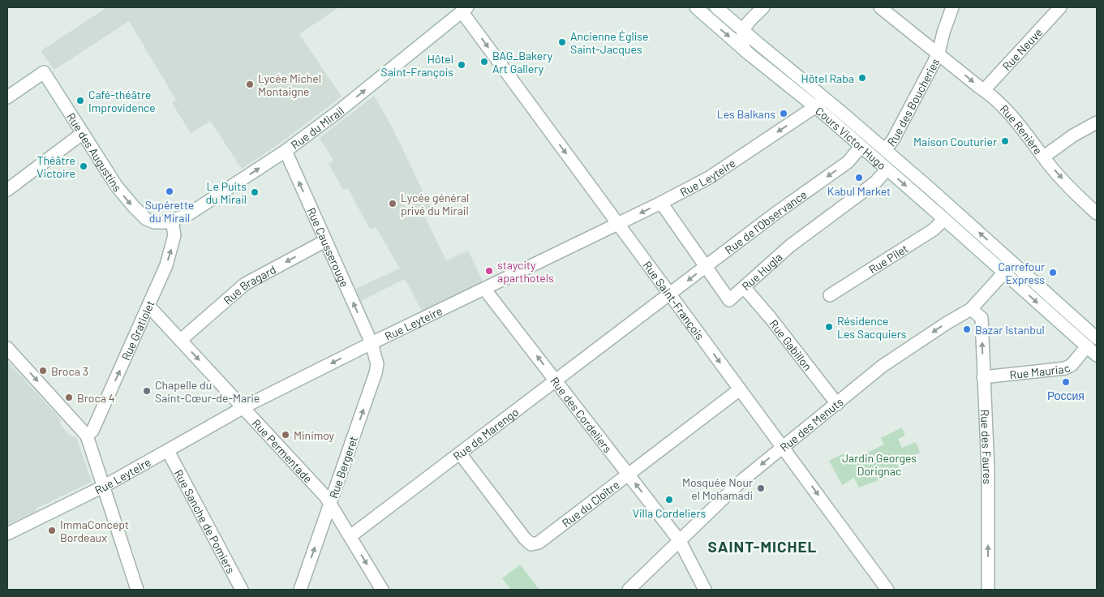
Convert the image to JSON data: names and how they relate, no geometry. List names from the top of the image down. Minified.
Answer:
{"streets":{"street":["Rue Neuve","Rue des Boucheries","Rue du Mirail","Rue Renière","Cours Victor Hugo","Rue des Augustins","Rue Leyteire","Rue de l'Observance","Rue Causserouge","Rue Pilet","Rue Hugla","Rue Bragard","Rue Saint-François","Rue Gratiolet","Rue Gabillon","Rue Mauriac","Rue des Cordeliers","Rue des Menuts","Rue de Marengo","Rue des Faures","Rue Permentade","Rue Bergeret","Rue du Cloître","Rue Sanche de Pomiers"]},"crossings":[["Rue Neuve","Rue Renière"],["Rue des Boucheries","Rue Renière"],["Rue des Boucheries","Cours Victor Hugo"],["Rue du Mirail","Rue des Augustins"],["Rue du Mirail","Rue Causserouge"],["Rue du Mirail","Rue Saint-François"],["Rue du Mirail","Rue Gratiolet"],["Cours Victor Hugo","Rue Leyteire"],["Cours Victor Hugo","Rue de l'Observance"],["Cours Victor Hugo","Rue Pilet"],["Cours Victor Hugo","Rue Hugla"],["Cours Victor Hugo","Rue Mauriac"],["Cours Victor Hugo","Rue des Menuts"],["Rue Leyteire","Rue Causserouge"],["Rue Leyteire","Rue Hugla"],["Rue Leyteire","Rue Saint-François"],["Rue Leyteire","Rue des Cordeliers"],["Rue Leyteire","Rue Permentade"],["Rue Leyteire","Rue Bergeret"],["Rue Leyteire","Rue Sanche de Pomiers"],["Rue de l'Observance","Rue Hugla"],["Rue de l'Observance","Rue Saint-François"],["Rue de l'Observance","Rue de Marengo"],["Rue Causserouge","Rue Bragard"],["Rue Causserouge","Rue Bergeret"],["Rue Hugla","Rue Gabillon"],["Rue Bragard","Rue Permentade"],["Rue Saint-François","Rue des Menuts"],["Rue Saint-François","Rue du Cloître"],["Rue Gratiolet","Rue Permentade"],["Rue Gabillon","Rue des Menuts"],["Rue Mauriac","Rue des Faures"],["Rue des Cordeliers","Rue des Menuts"],["Rue des Cordeliers","Rue de Marengo"],["Rue des Cordeliers","Rue du Cloître"],["Rue des Menuts","Rue des Faures"],["Rue de Marengo","Rue Permentade"],["Rue de Marengo","Rue du Cloître"],["Rue Permentade","Rue Bergeret"]],"one_way":["Rue du Mirail","Rue Renière","Rue des Augustins","Rue Leyteire","Rue de l'Observance","Rue Causserouge","Rue Bragard","Rue Saint-François","Rue Gratiolet","Rue des Cordeliers","Rue des Menuts","Rue des Faures","Rue Permentade","Rue Bergeret"],"districts":["SAINT-MICHEL"],"parks":["Jardin Georges Dorignac"],"places":["Ancienne Église Saint-Jacques","BAG_Bakery Art Gallery","Hôtel Saint-François","Hôtel Raba","Lycée Michel Montaigne","Café-théâtre Improvidence","Les Balkans","Maison Couturier","Théâtre Victoire","Kabul Market","Supérette du Mirail","Le Puits du Mirail","Lycée général privé du Mirail","staycity aparthotels","Carrefour Express","Résidence Les Sacquiers","Bazar Istanbul","Broca 3","Россия","Chapelle du Saint-Cœur-de-Marie","Broca 4","Minimoy","Mosquée Nour el Mohamadi","Villa Cordeliers","ImmaConcept Bordeaux"]}
